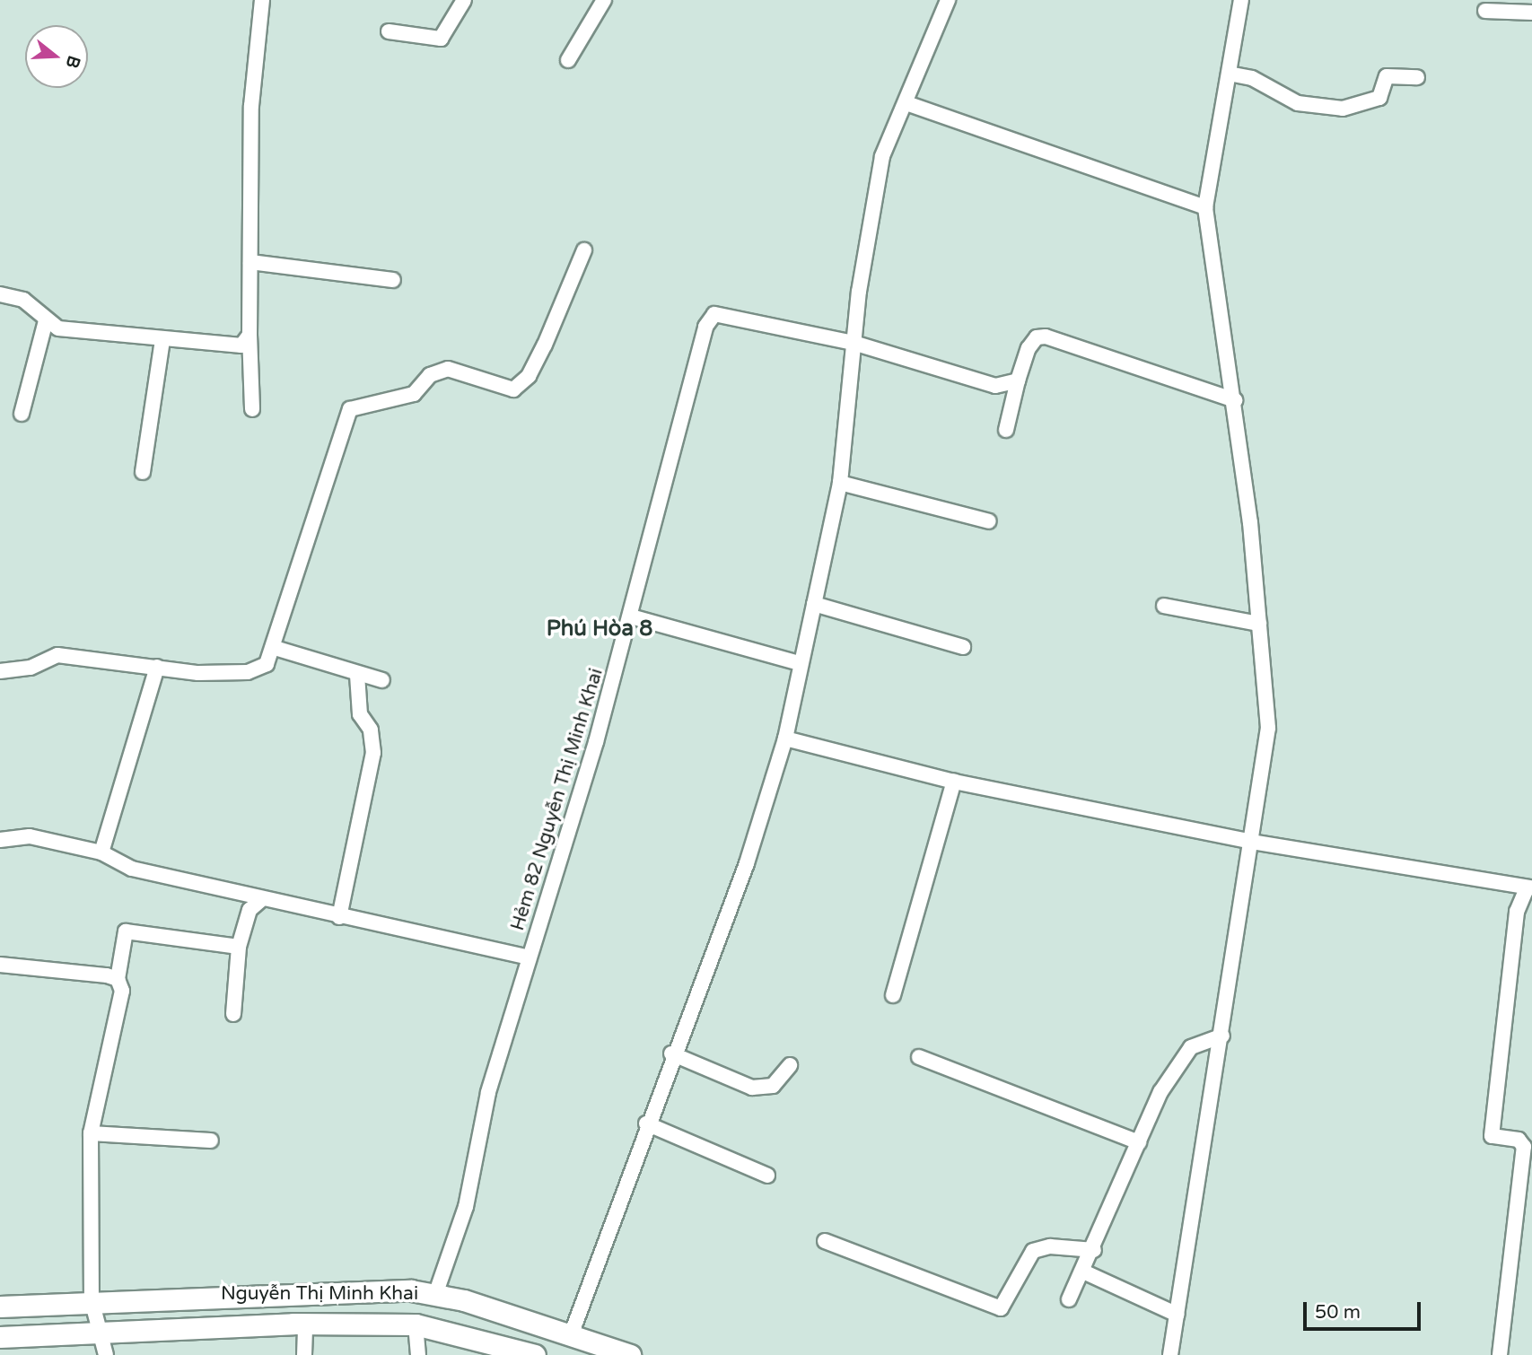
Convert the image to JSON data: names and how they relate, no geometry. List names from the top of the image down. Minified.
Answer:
{"streets":{"main road":["Nguyễn Thị Minh Khai"],"street":["Hẻm 82 Nguyễn Thị Minh Khai"]},"crossings":[["Hẻm 82 Nguyễn Thị Minh Khai","Nguyễn Thị Minh Khai"]],"districts":["Phú Hòa 8"],"scale_bar":"50 m","north":"right"}
